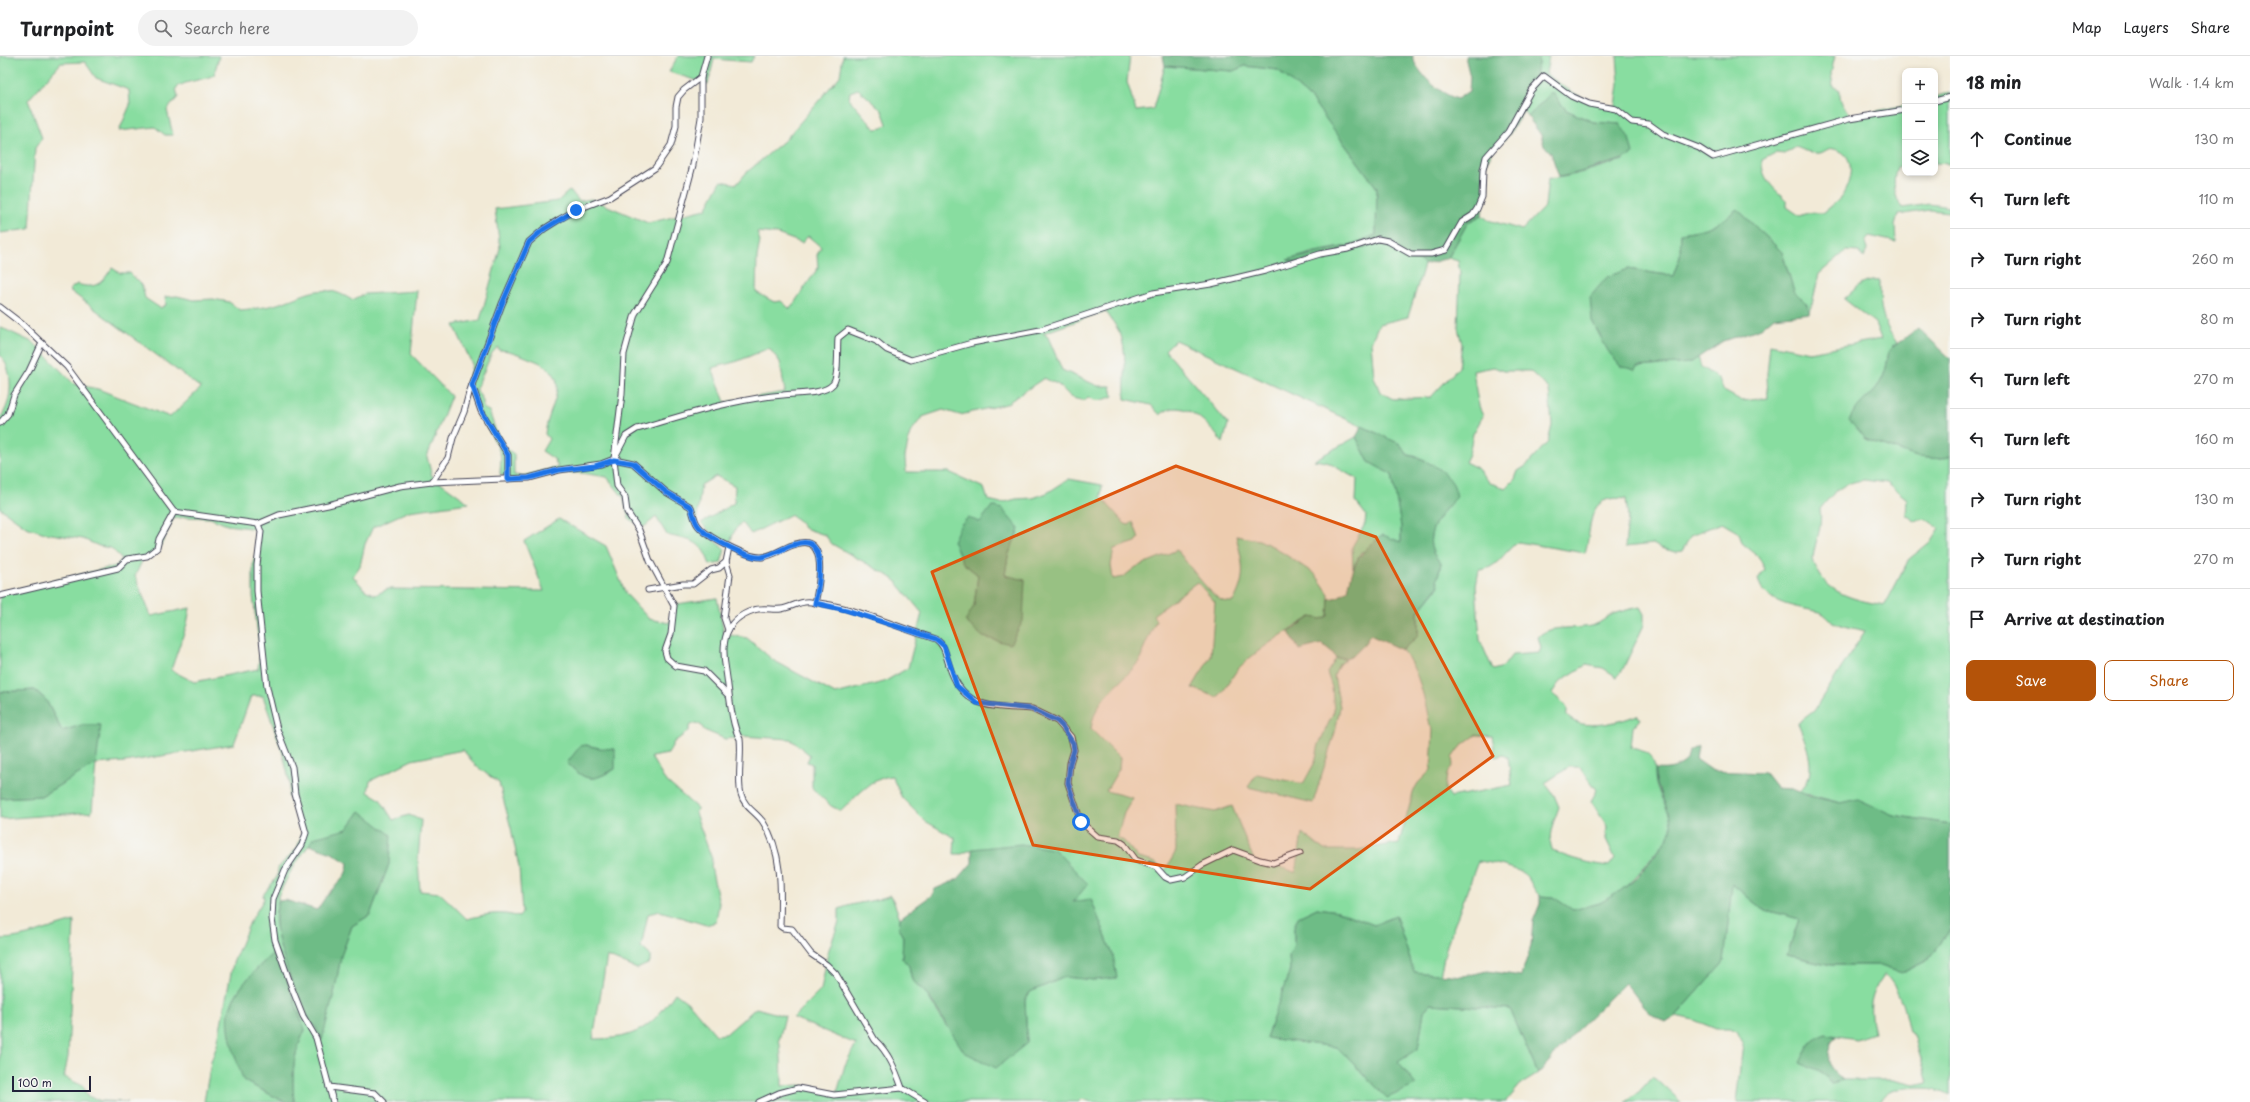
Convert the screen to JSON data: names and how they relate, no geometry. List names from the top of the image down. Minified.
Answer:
{"scale_bar":"100 m","page":{"header":"Turnpoint","search":"Search here","nav":["Map","Layers","Share"],"heading":["18 min","Walk · 1.4 km"],"map_buttons":["+","−"],"list":[["Continue","130 m"],["Turn left","110 m"],["Turn right","260 m"],["Turn right","80 m"],["Turn left","270 m"],["Turn left","160 m"],["Turn right","130 m"],["Turn right","270 m"],"Arrive at destination"],"buttons":["Save","Share"],"scale":"100 m"}}
